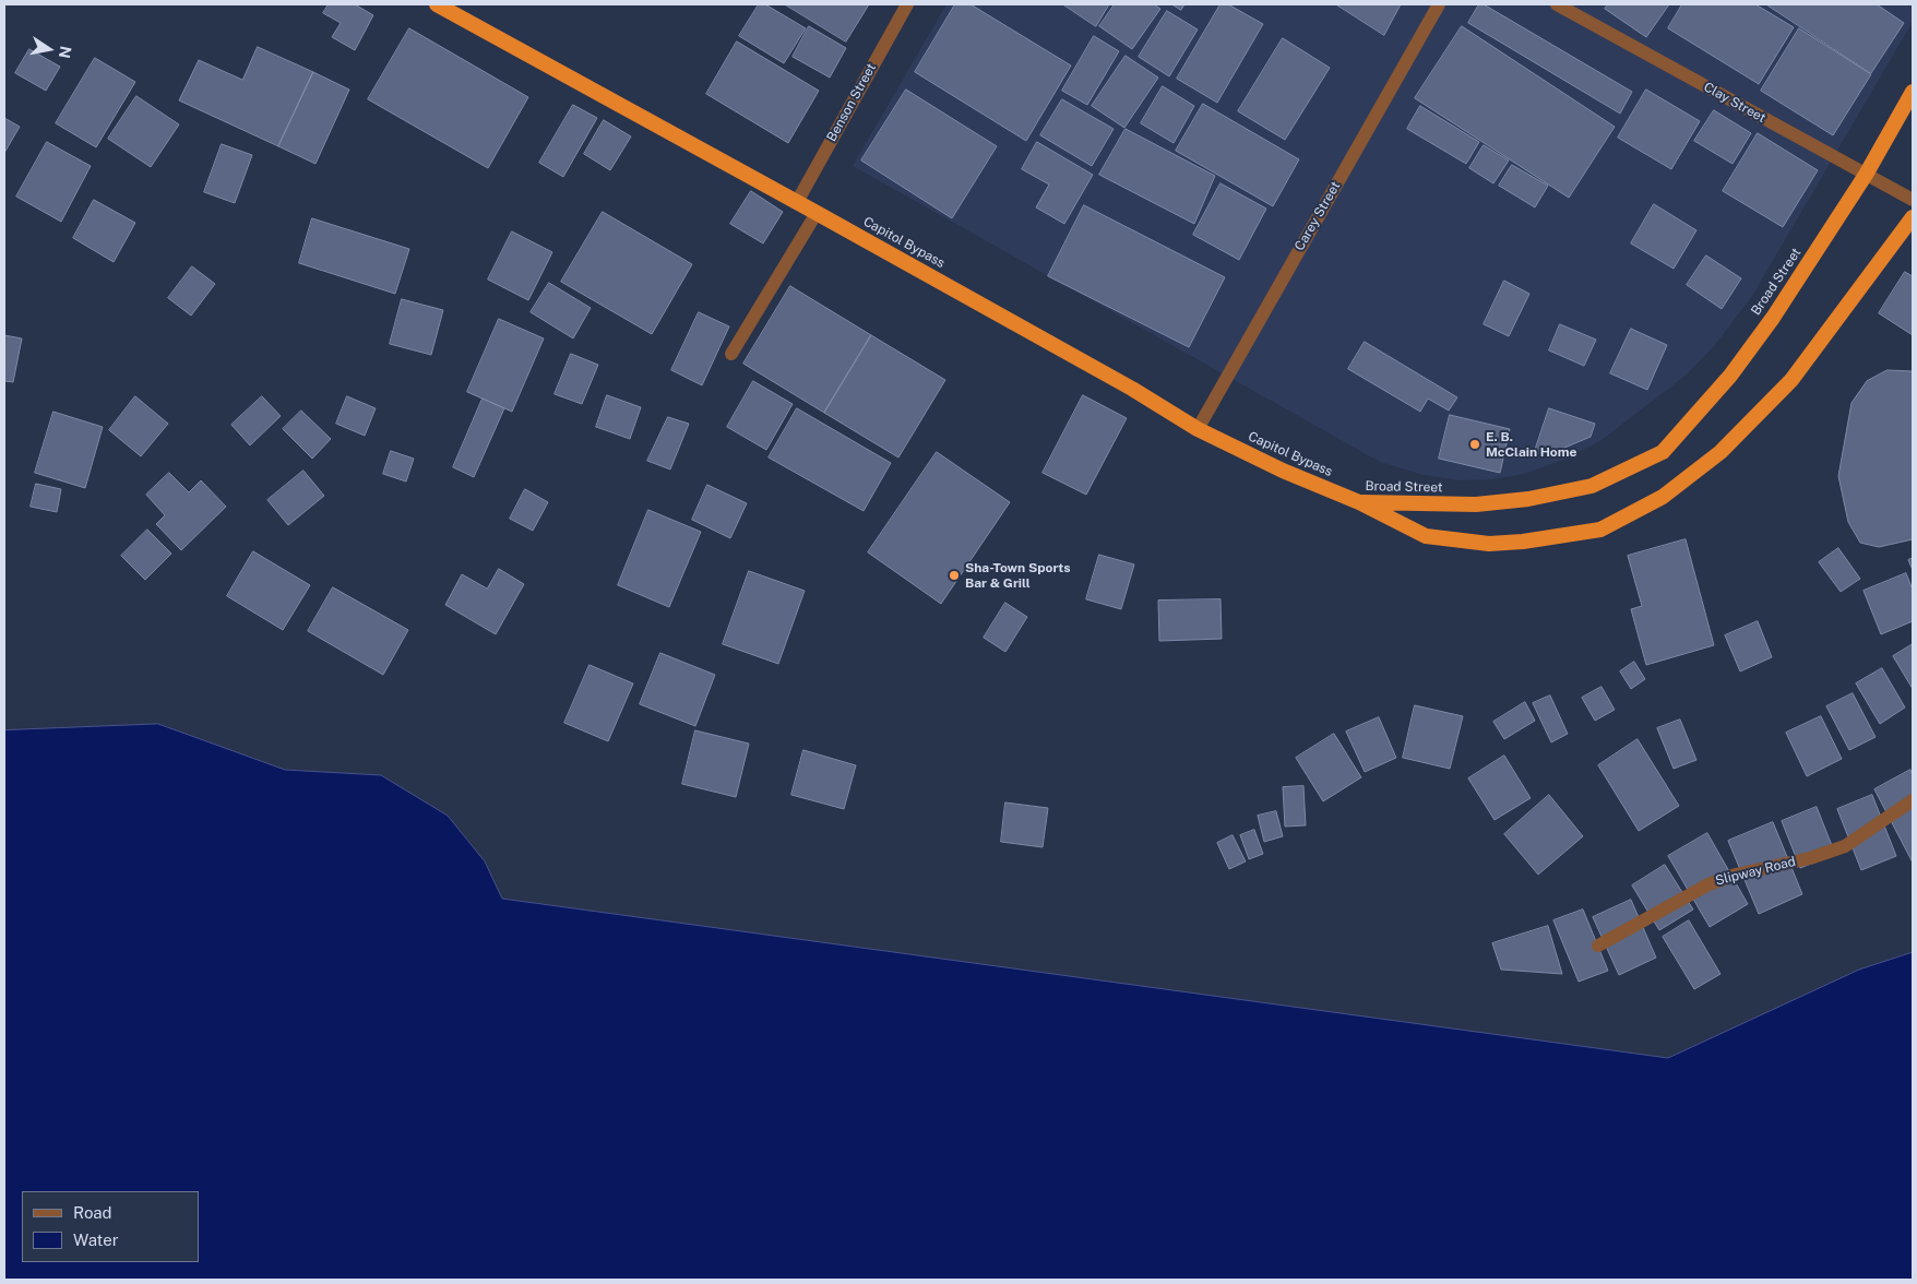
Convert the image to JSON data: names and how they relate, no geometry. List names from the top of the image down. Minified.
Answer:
{"streets":{"highway":["Capitol Bypass","Broad Street"],"street":["Benson Street","Clay Street","Carey Street","Slipway Road"]},"crossings":[["Benson Street","Capitol Bypass"],["Clay Street","Broad Street"],["Carey Street","Capitol Bypass"],["Capitol Bypass","Broad Street"]],"places":["E. B. McClain Home","Sha-Town Sports Bar & Grill"],"legend":["Road","Water"],"north":"right"}
